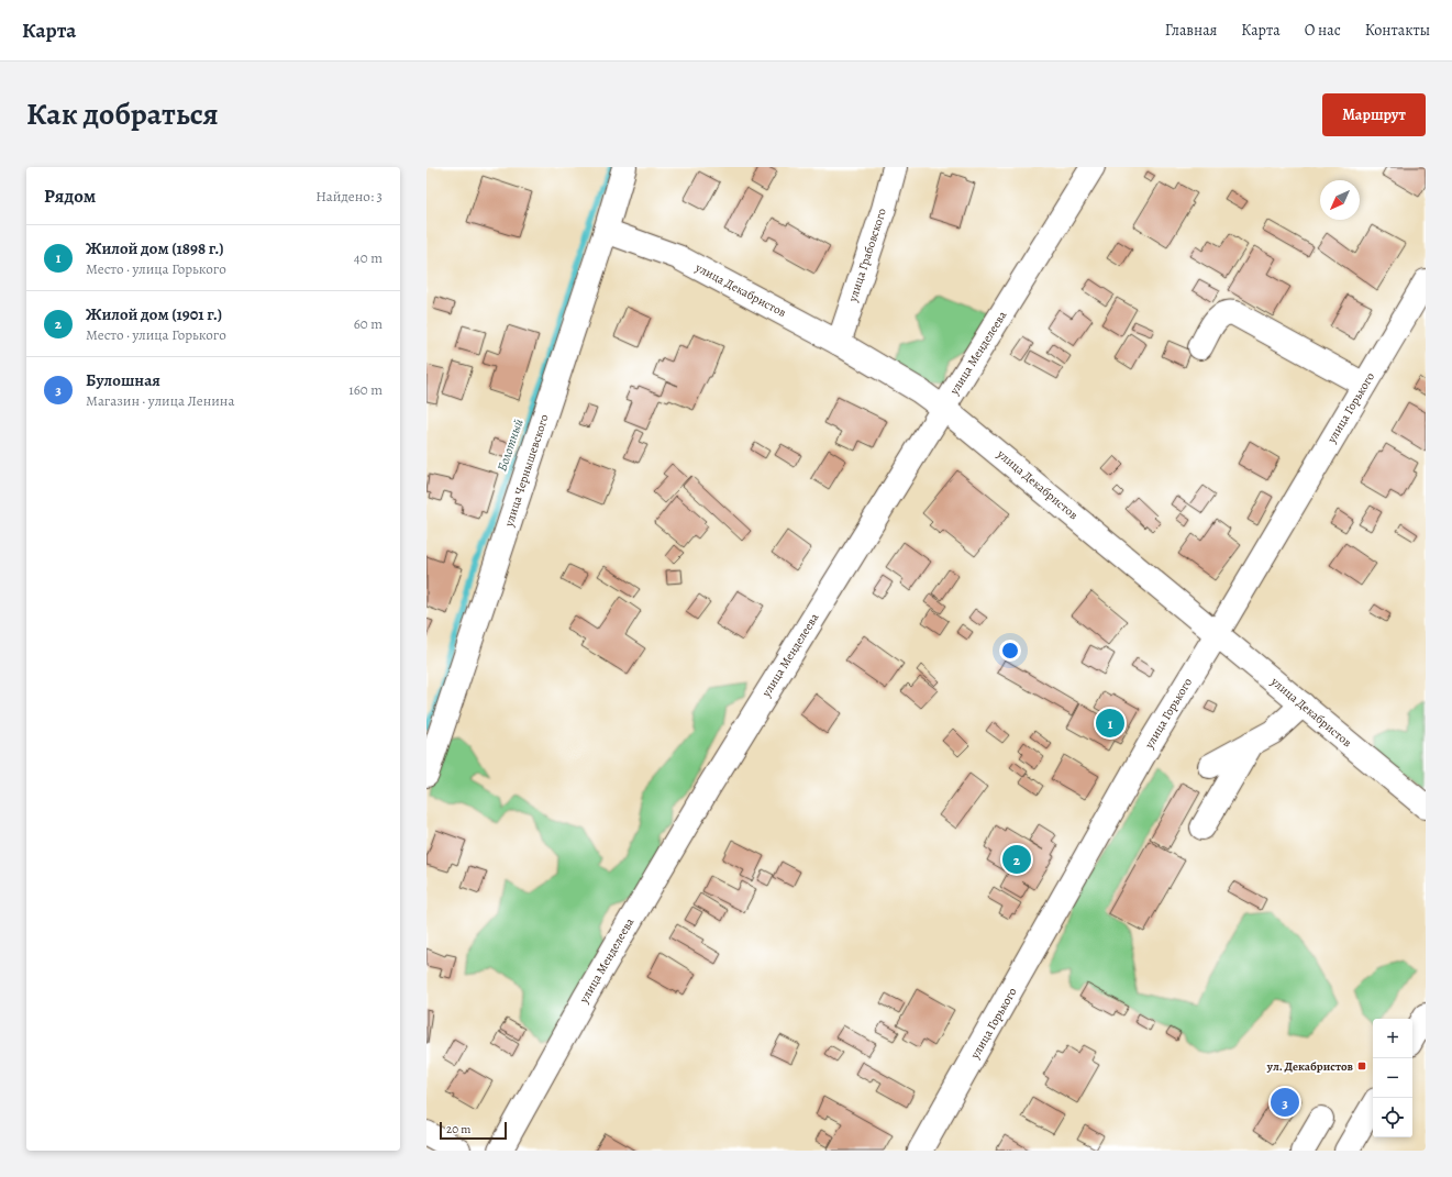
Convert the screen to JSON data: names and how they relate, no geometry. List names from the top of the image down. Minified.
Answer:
{"streets":{"street":["улица Грабовского","улица Декабристов","улица Менделеева","улица Горького","улица Чернышевского"]},"crossings":[["улица Грабовского","улица Декабристов"],["улица Декабристов","улица Менделеева"],["улица Декабристов","улица Горького"],["улица Декабристов","улица Чернышевского"]],"water":["Болотный"],"places":{"transit":["ул. Декабристов"]},"scale_bar":"20 m","north":"bottom left","page":{"header":"Карта","nav":["Главная","Карта","О нас","Контакты"],"title":"Как добраться","buttons":"Маршрут","heading":["Рядом","Найдено: 3"],"list":[{"mark":"1","name":"Жилой дом (1898 г.)","note":"Место · улица Горького","value":"40 m"},{"mark":"2","name":"Жилой дом (1901 г.)","note":"Место · улица Горького","value":"60 m"},{"mark":"3","name":"Булошная","note":"Магазин · улица Ленина","value":"160 m"}],"pins":["1","2","3"],"map_buttons":["+","−"],"scale":"20 m"}}
